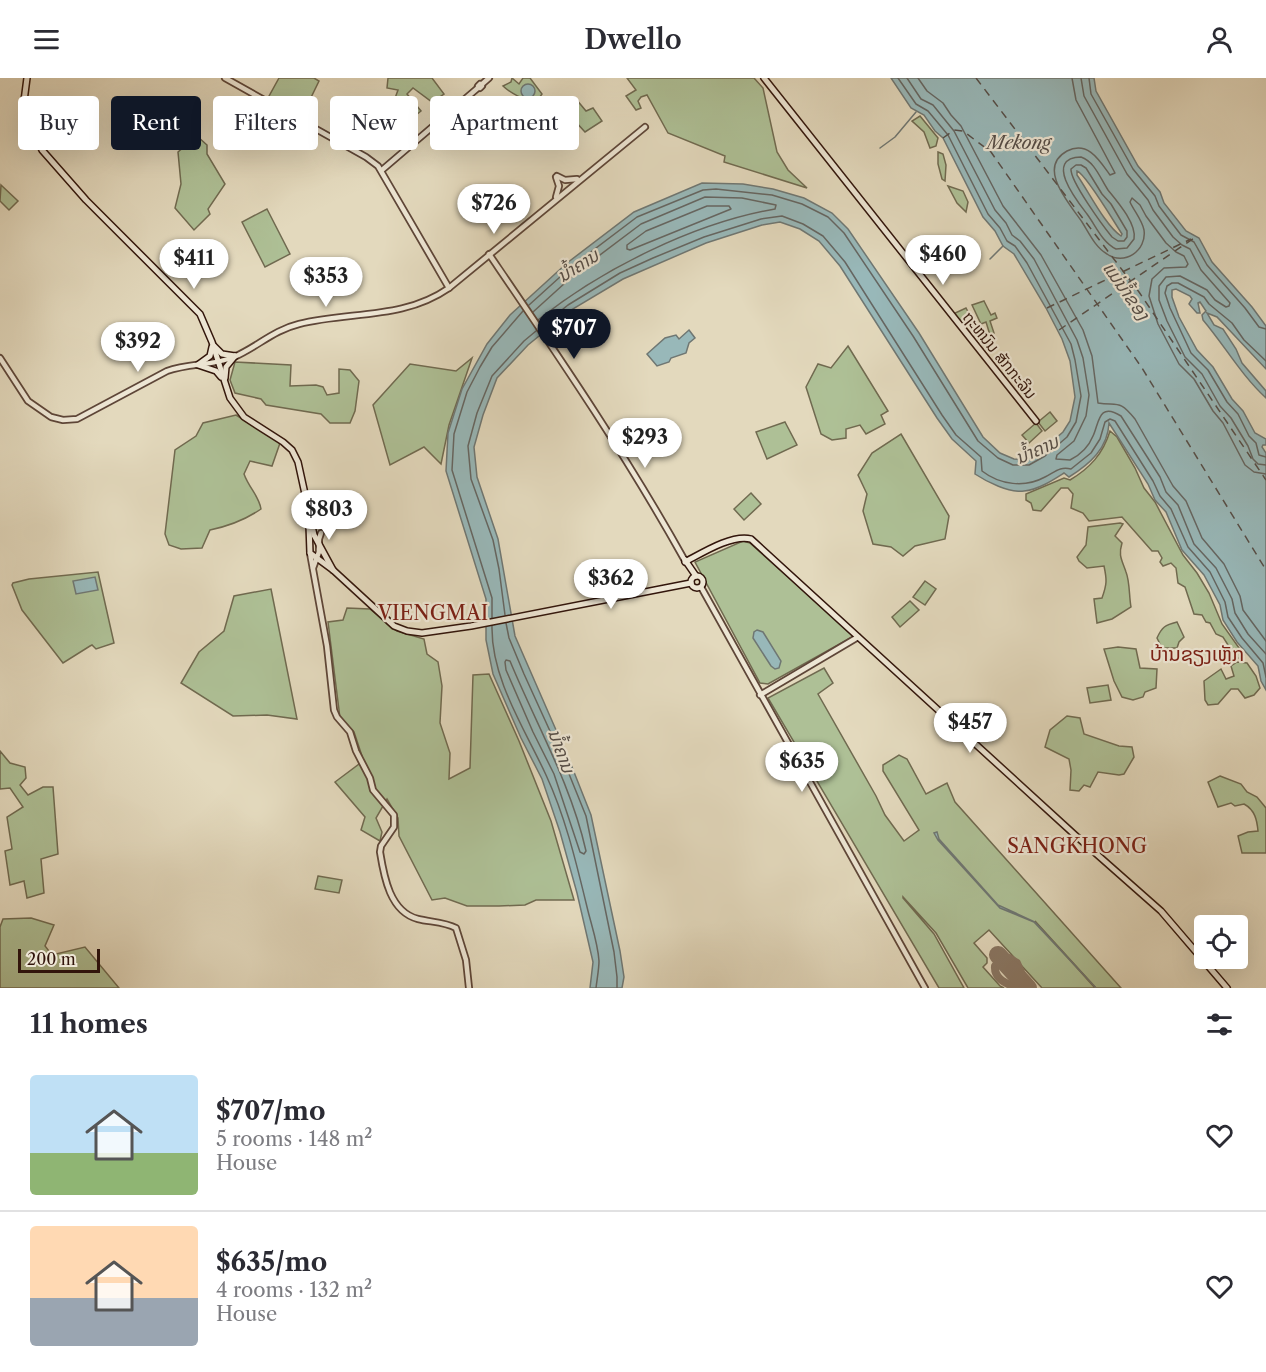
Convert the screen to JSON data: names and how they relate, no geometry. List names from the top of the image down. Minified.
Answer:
{"streets":{"main road":["ຖະຫນົນ ສັກກະລິນ"]},"districts":["VIENGMAI","ບ້ານຊຽງເຫຼັກ","SANGKHONG"],"water":["Mekong","ນ້ຳຄານ","ແມ່ນ້ຳຂອງ"],"scale_bar":"200 m","page":{"header":"Dwello","chip":["Buy","Rent","Filters","New","Apartment"],"price":["$726","$460","$411","$353","$707","$392","$293","$803","$362","$457","$635"],"scale":"200 m","heading":"11 homes","list":[{"name":"$707/mo","note":"5 rooms · 148 m² · House"},{"name":"$635/mo","note":"4 rooms · 132 m² · House"}]}}
